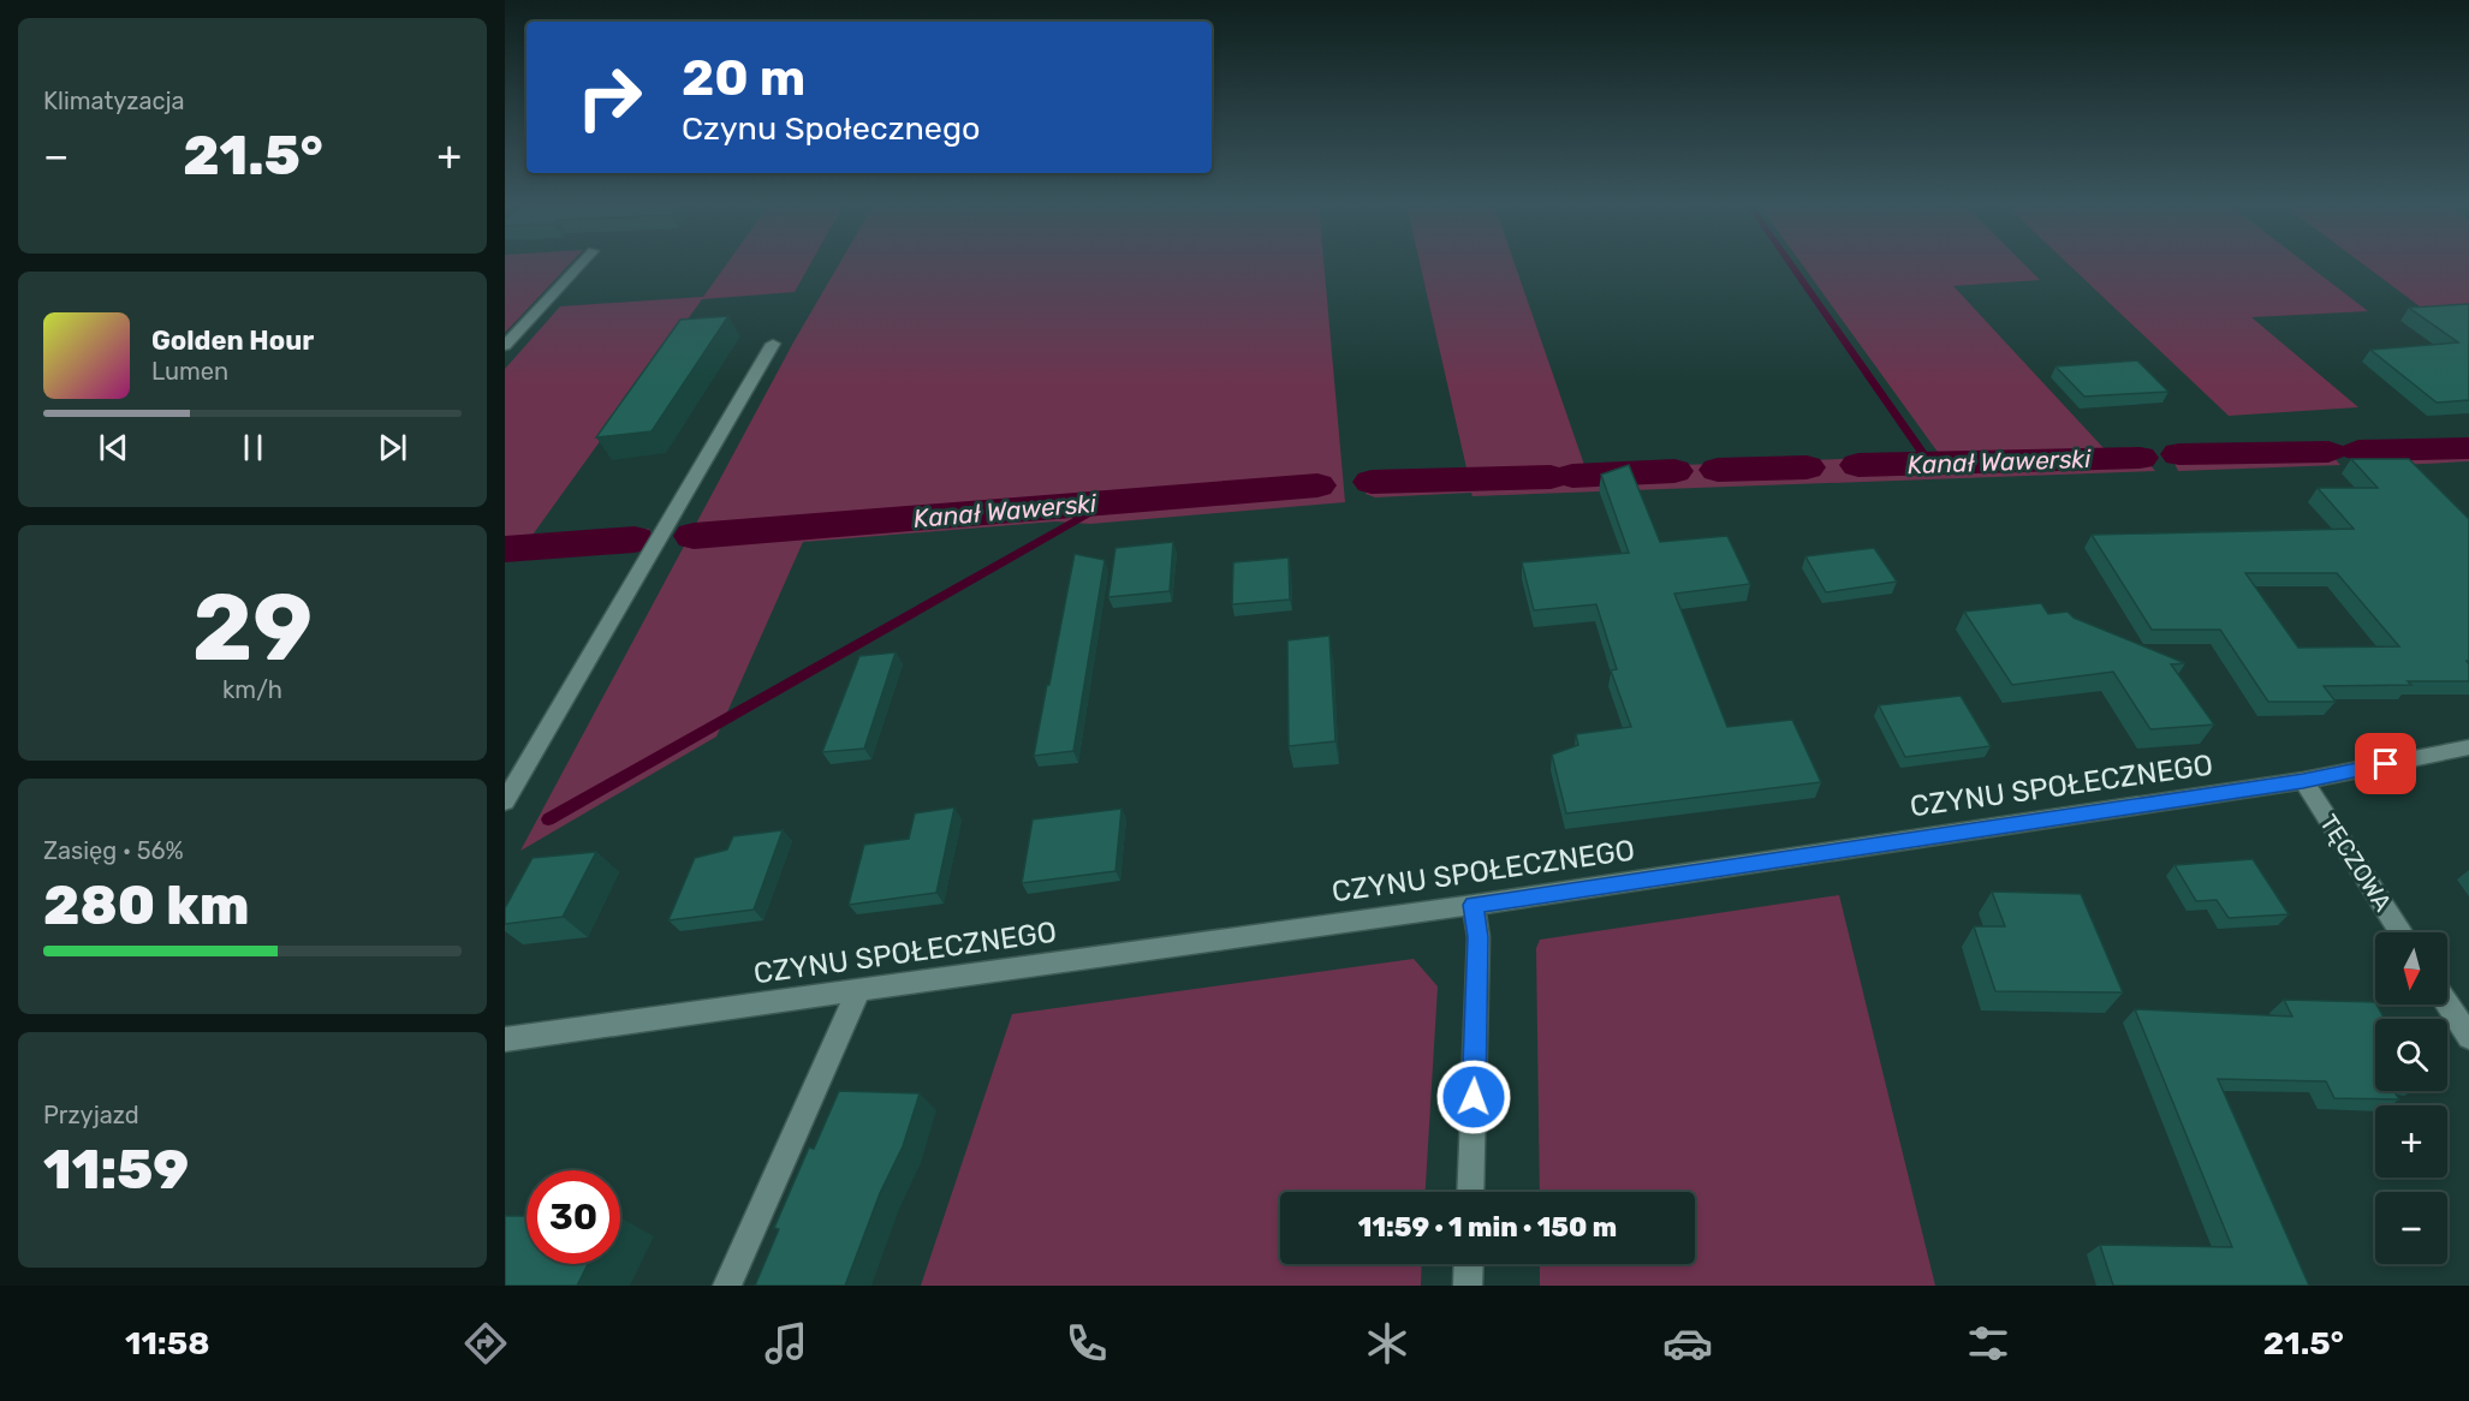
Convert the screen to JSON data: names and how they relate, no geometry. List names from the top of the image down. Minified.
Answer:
{"streets":{"street":["CZYNU SPOŁECZNEGO","TĘCZOWA"]},"crossings":[["CZYNU SPOŁECZNEGO","TĘCZOWA"]],"water":["Kanał Wawerski"],"north":"bottom","page":{"tile":["Klimatyzacja",["29","km/h"],["Zasięg · 56%","280 km"],["Przyjazd","11:59"]],"turn":["20 m","Czynu Społecznego"],"heat":["−","21.5°","+"],"song":["Golden Hour","Lumen"],"map_buttons":["+","−"],"limit":"30","trip":"11:59 · 1 min · 150 m","tabs":["11:58","21.5°"]}}
